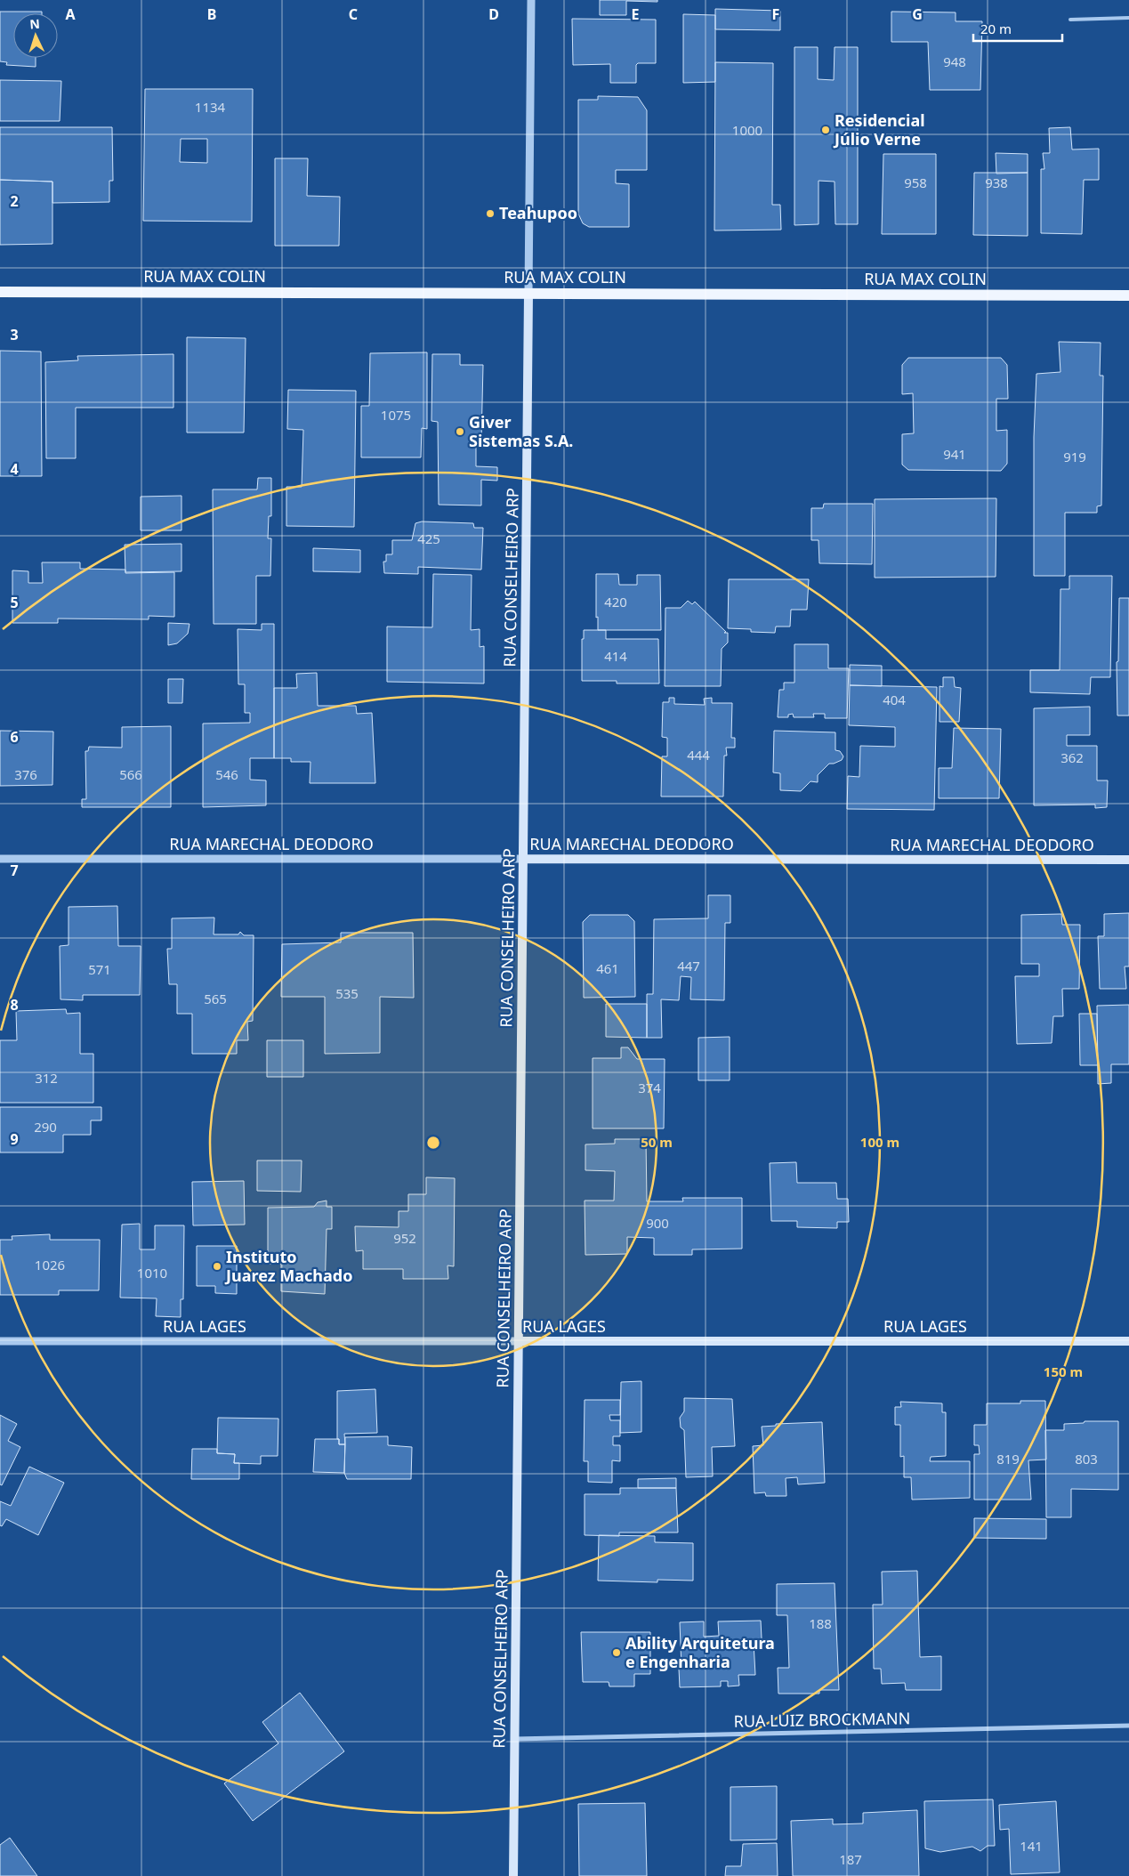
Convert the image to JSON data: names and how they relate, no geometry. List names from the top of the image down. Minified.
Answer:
{"streets":{"main road":["RUA MAX COLIN","RUA CONSELHEIRO ARP","RUA MARECHAL DEODORO","RUA LAGES"],"street":["RUA LUIZ BROCKMANN"]},"crossings":[["RUA MAX COLIN","RUA CONSELHEIRO ARP"],["RUA CONSELHEIRO ARP","RUA MARECHAL DEODORO"],["RUA CONSELHEIRO ARP","RUA LAGES"],["RUA CONSELHEIRO ARP","RUA LUIZ BROCKMANN"]],"places":["Residencial Júlio Verne","Teahupoo","Giver Sistemas S.A.","Instituto Juarez Machado","Ability Arquitetura e Engenharia"],"house_numbers":["948","1134","1000","958","938","1075","941","919","425","420","414","404","444","362","376","566","546","447","461","571","535","565","312","374","290","900","952","1026","1010","819","803","188","141","187"],"scale_bar":"20 m","north":"top","grid":{"columns":["A","B","C","D","E","F","G"],"rows":["2","3","4","5","6","7","8","9"]},"rings":["50 m","100 m","150 m"]}
